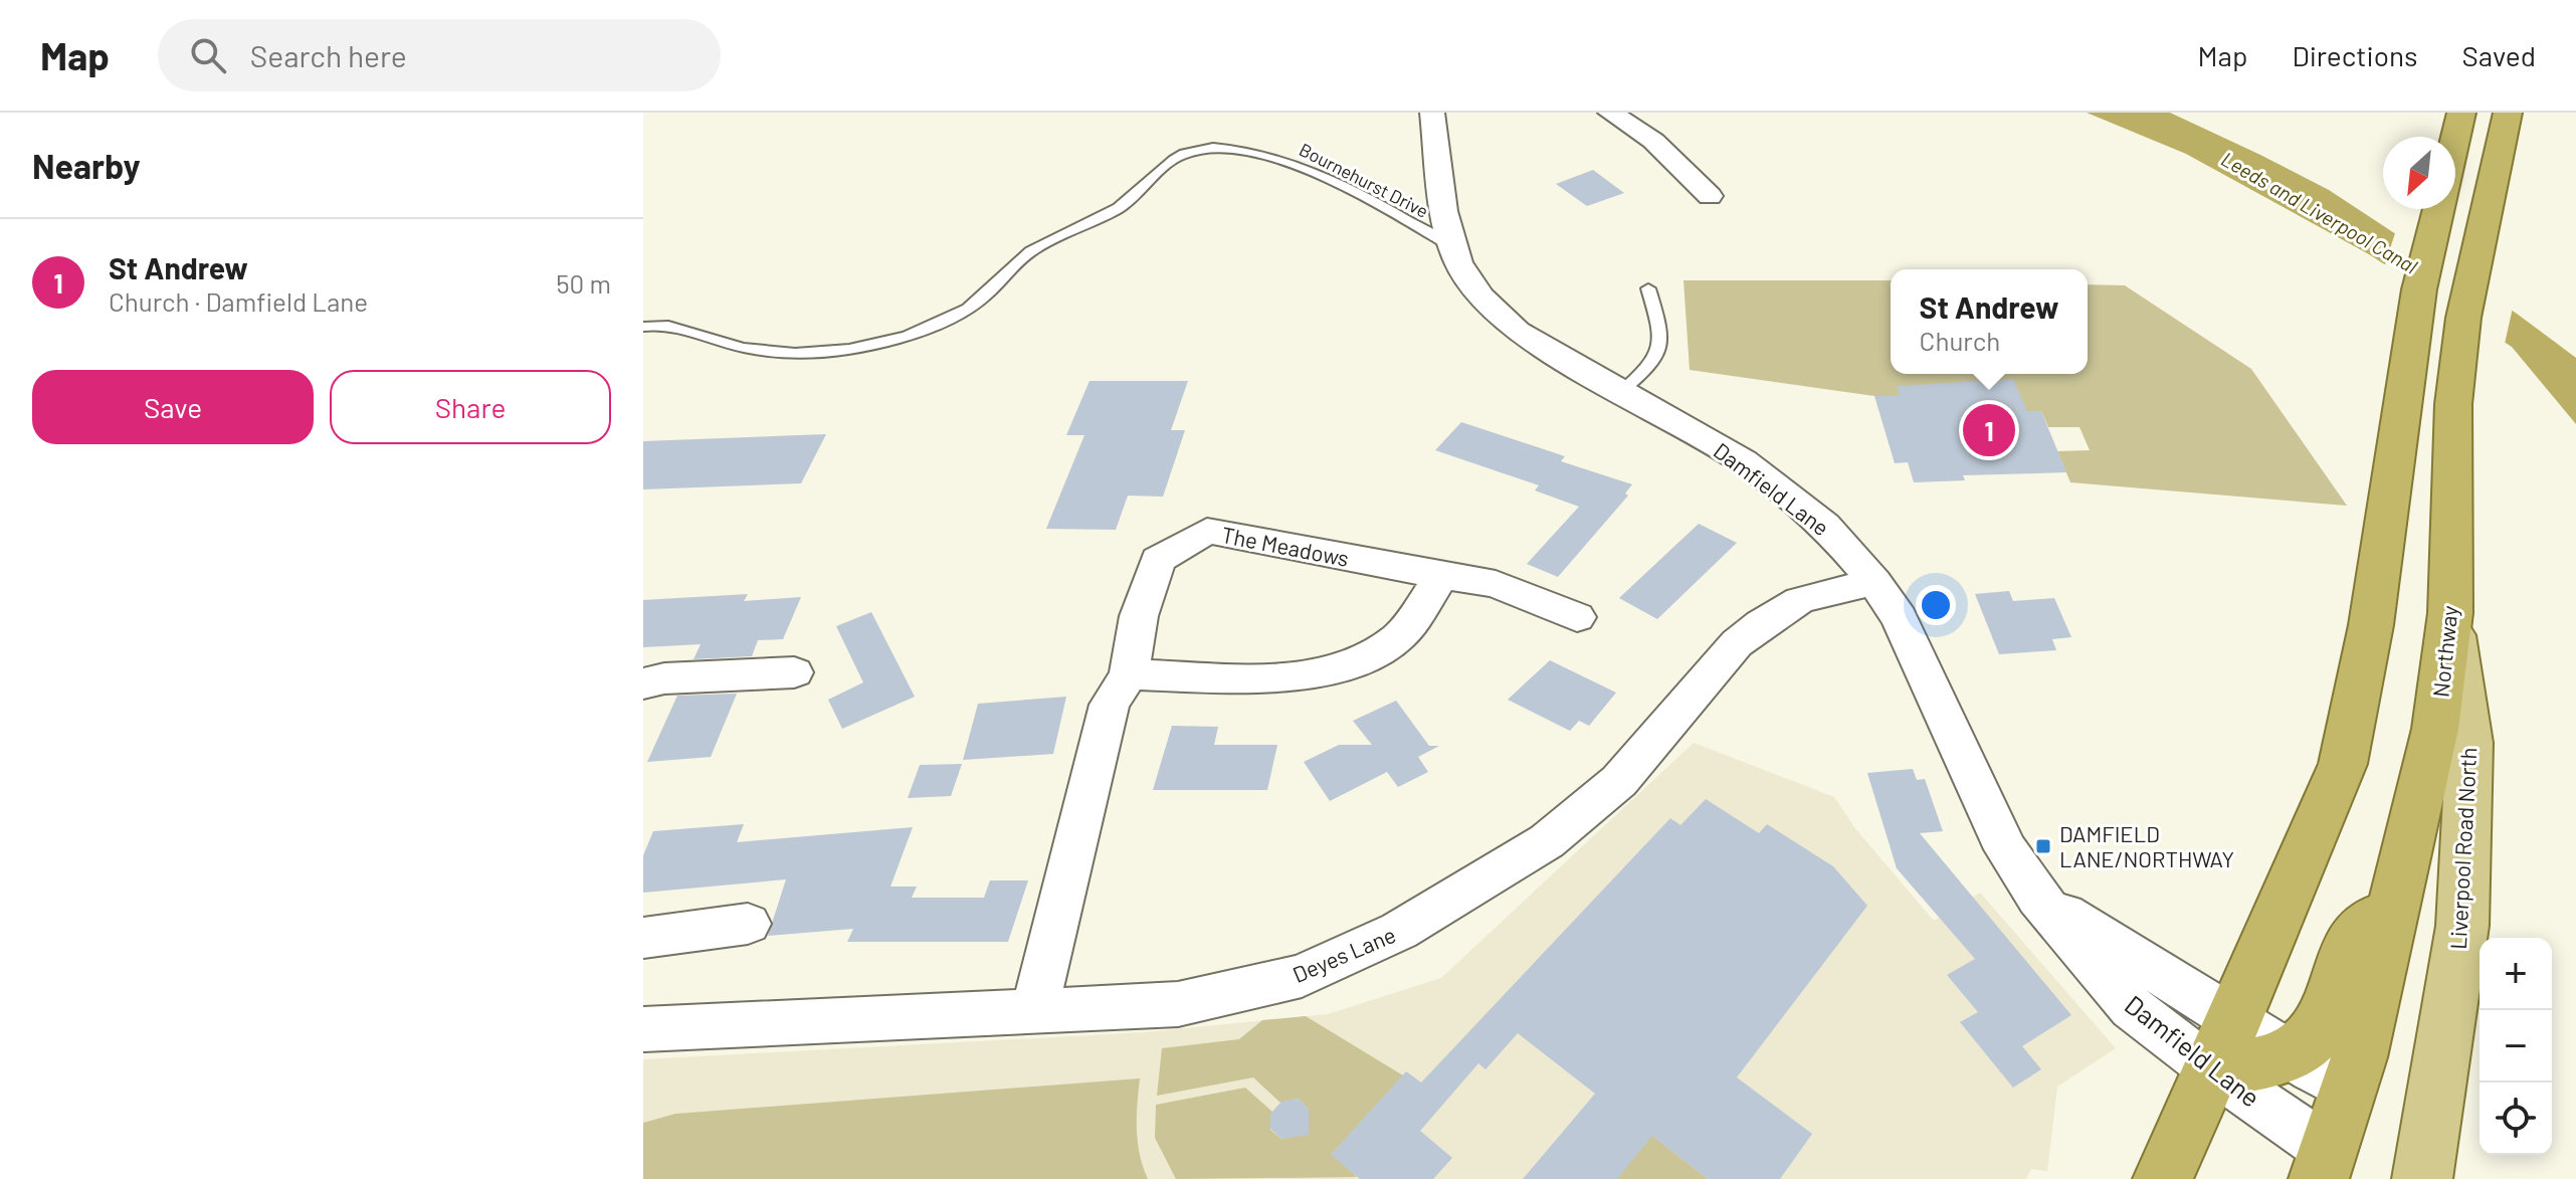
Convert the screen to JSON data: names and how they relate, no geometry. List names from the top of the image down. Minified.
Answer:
{"streets":{"highway":["Northway"],"main road":["Liverpool Road North"],"street":["Damfield Lane","The Meadows","Deyes Lane"],"lane":["Bournehurst Drive"]},"crossings":[["Bournehurst Drive","Damfield Lane"],["Damfield Lane","Northway"],["Damfield Lane","Deyes Lane"],["The Meadows","Deyes Lane"],["Northway","Liverpool Road North"]],"water":["Leeds and Liverpool Canal"],"places":{"transit":["DAMFIELD LANE/NORTHWAY"]},"north":"bottom left","page":{"header":"Map","search":"Search here","nav":["Map","Directions","Saved"],"heading":"Nearby","list":[{"mark":"1","name":"St Andrew","note":"Church · Damfield Lane","value":"50 m"}],"popup":["St Andrew","Church"],"buttons":["Save","Share"],"pins":"1","map_buttons":["+","−"]}}
